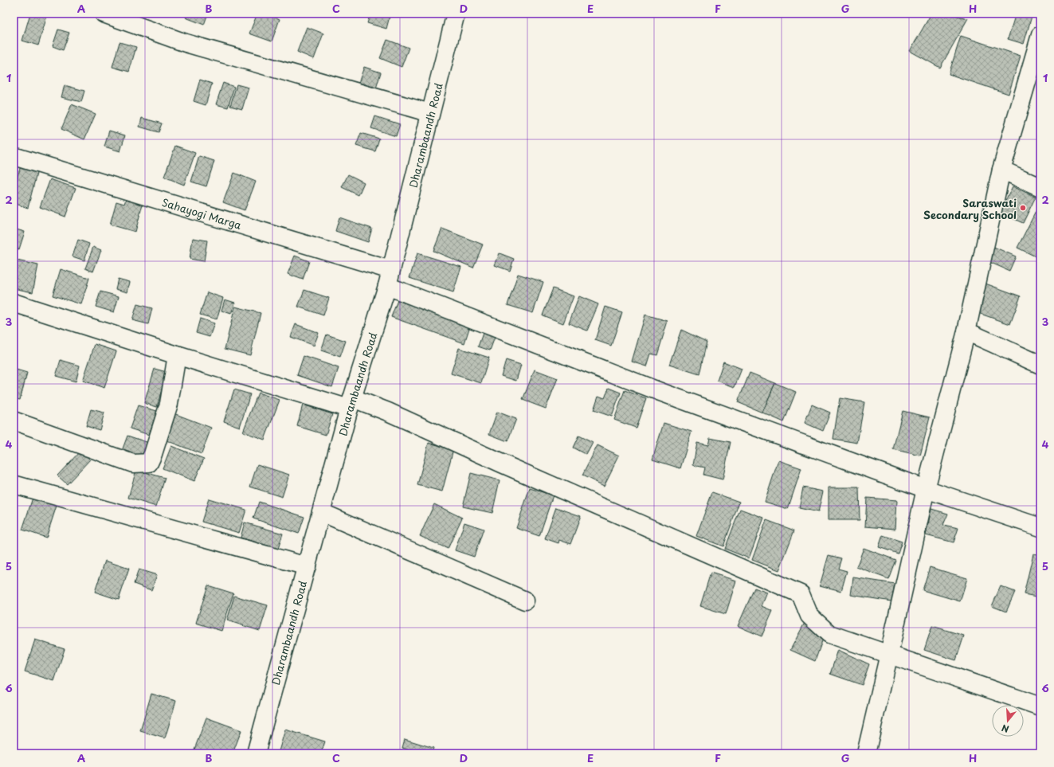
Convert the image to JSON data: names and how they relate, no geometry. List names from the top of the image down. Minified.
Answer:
{"streets":{"street":["Dharambaandh Road","Sahayogi Marga"]},"crossings":[["Dharambaandh Road","Sahayogi Marga"]],"places":["Saraswati Secondary School"],"north":"bottom","grid":{"columns":["A","B","C","D","E","F","G","H"],"rows":["1","2","3","4","5","6"]}}
